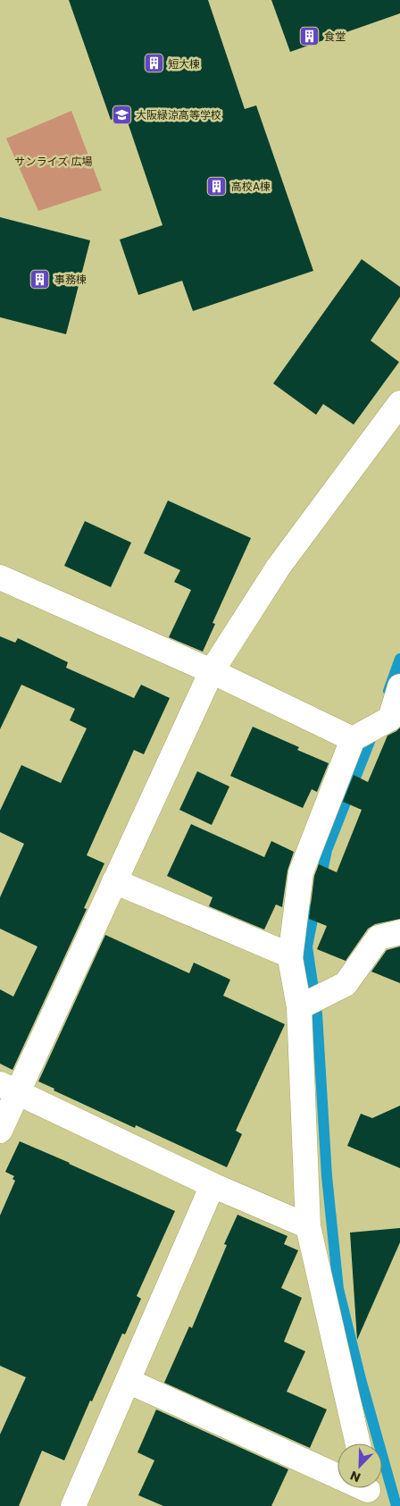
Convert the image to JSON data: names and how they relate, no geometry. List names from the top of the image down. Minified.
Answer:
{"parks":["サンライズ 広場"],"places":{"building":["食堂","短大棟","高校A棟","事務棟"],"school or university":["大阪緑涼高等学校"]},"north":"bottom left"}
